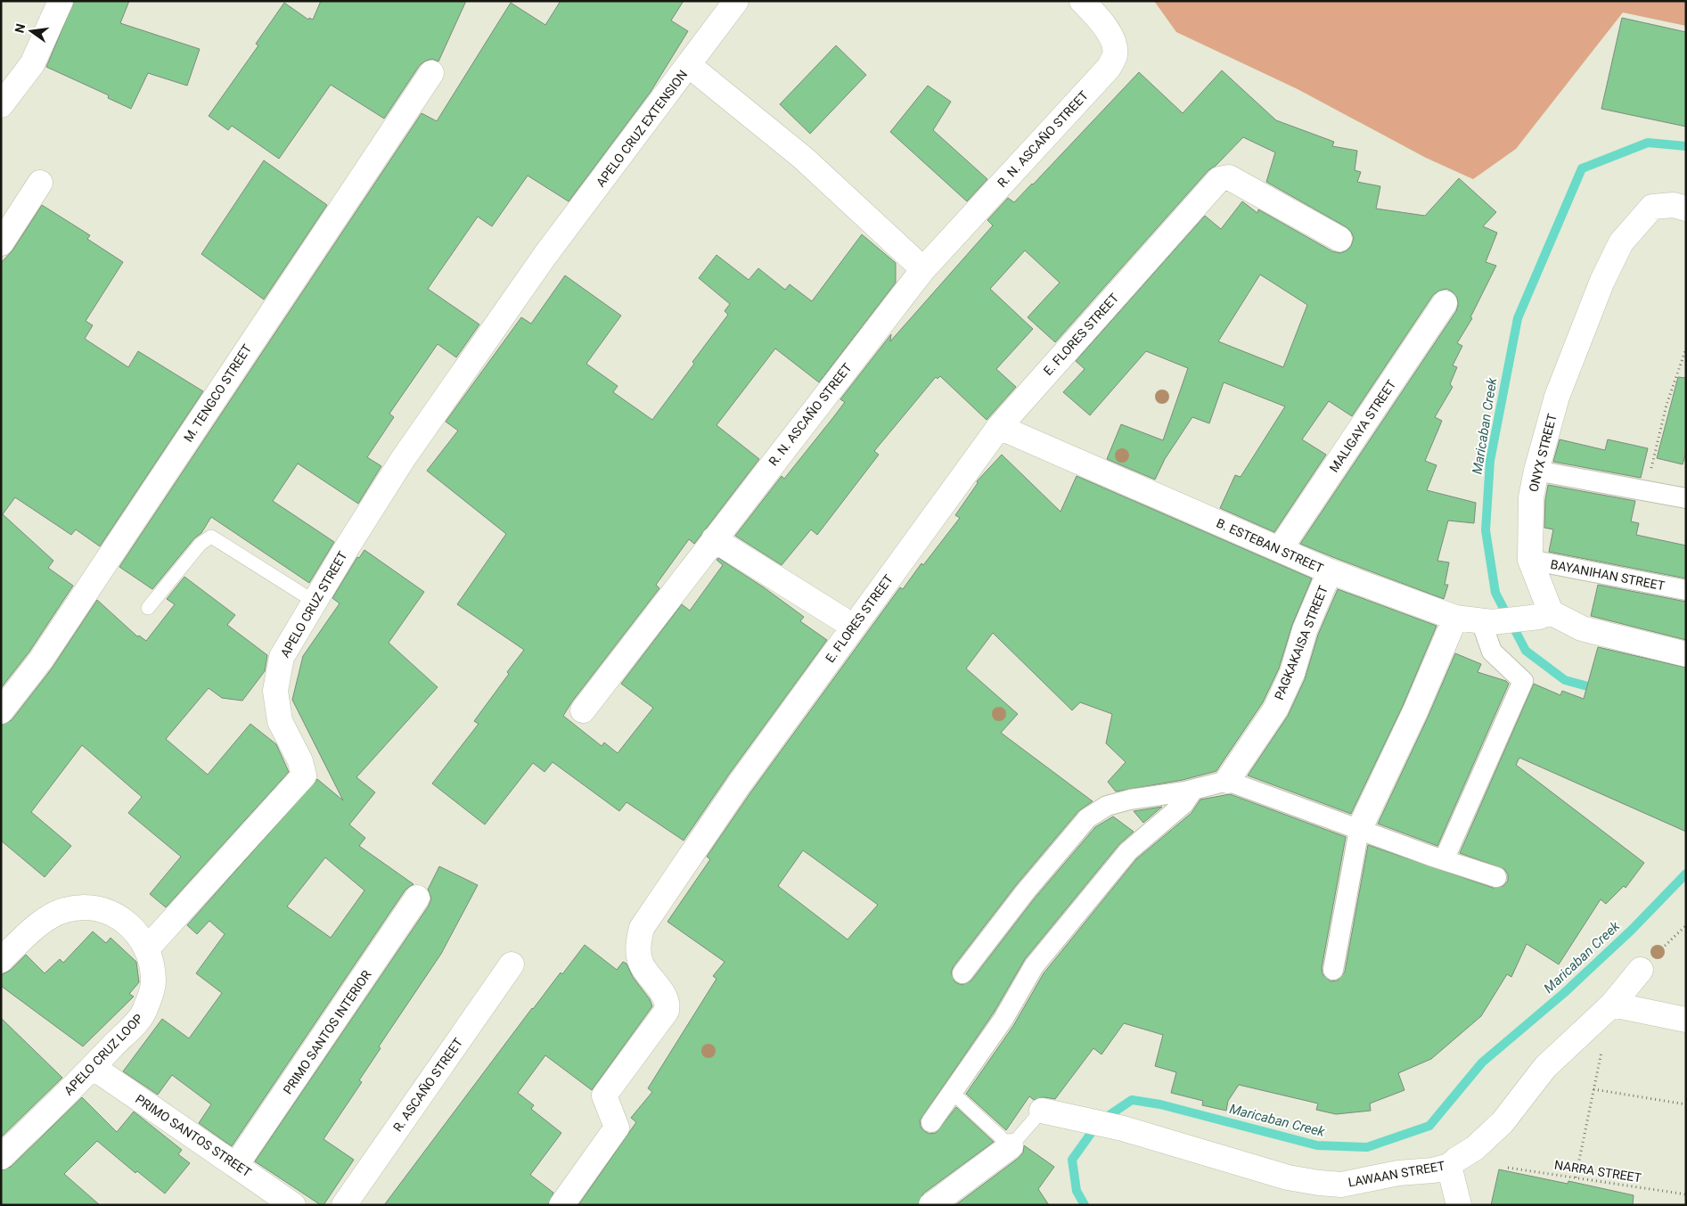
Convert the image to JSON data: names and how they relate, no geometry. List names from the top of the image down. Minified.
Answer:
{"streets":{"street":["APELO CRUZ EXTENSION","R. N. ASCAÑO STREET","E. FLORES STREET","M. TENGCO STREET","MALIGAYA STREET","ONYX STREET","B. ESTEBAN STREET","BAYANIHAN STREET","APELO CRUZ STREET","PAGKAKAISA STREET","PRIMO SANTOS INTERIOR","APELO CRUZ LOOP","R. ASCAÑO STREET","PRIMO SANTOS STREET","LAWAAN STREET"],"path":["NARRA STREET"]},"crossings":[["APELO CRUZ EXTENSION","APELO CRUZ STREET"],["E. FLORES STREET","B. ESTEBAN STREET"],["MALIGAYA STREET","B. ESTEBAN STREET"],["ONYX STREET","B. ESTEBAN STREET"],["ONYX STREET","BAYANIHAN STREET"],["B. ESTEBAN STREET","PAGKAKAISA STREET"],["APELO CRUZ STREET","APELO CRUZ LOOP"],["PRIMO SANTOS INTERIOR","PRIMO SANTOS STREET"],["APELO CRUZ LOOP","PRIMO SANTOS STREET"]],"water":["Maricaban Creek"],"north":"left"}
